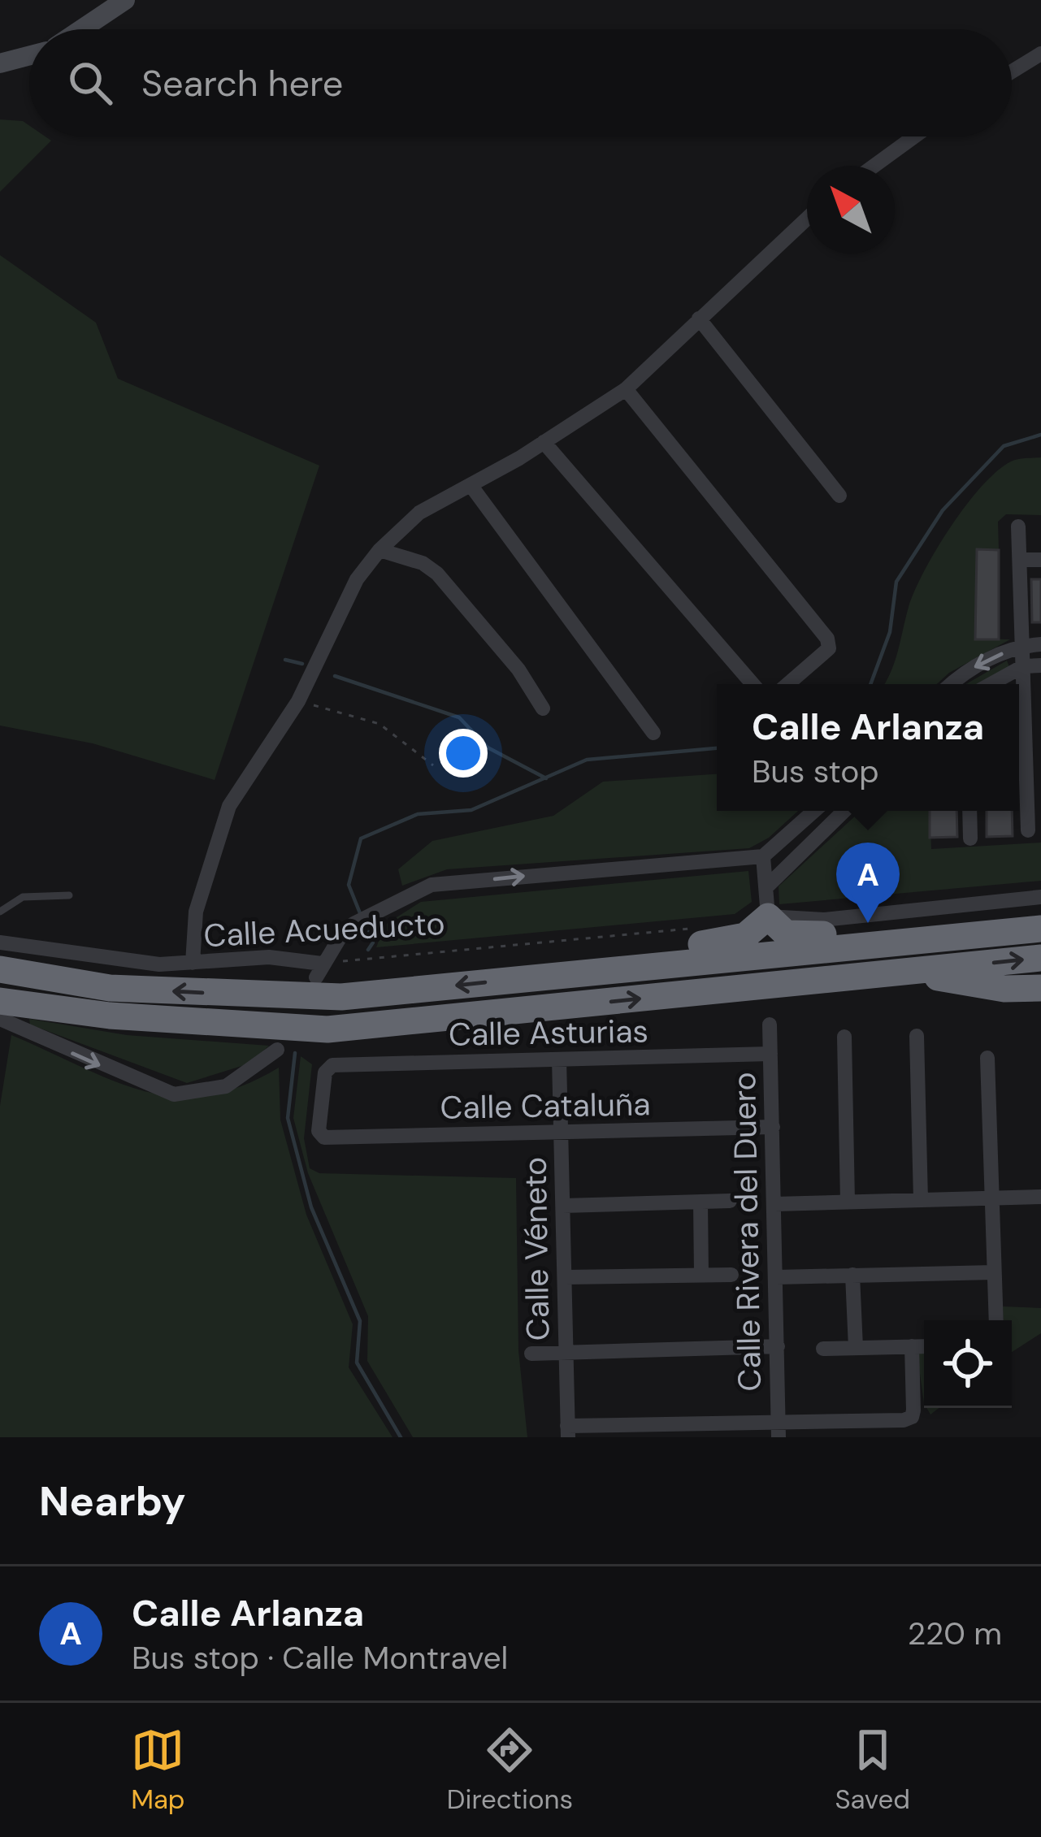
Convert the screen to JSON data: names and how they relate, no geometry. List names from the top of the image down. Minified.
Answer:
{"streets":{"street":["Calle Acueducto","Calle Asturias","Calle Cataluña","Calle Rivera del Duero","Calle Véneto"]},"crossings":[["Calle Asturias","Calle Cataluña"],["Calle Asturias","Calle Rivera del Duero"],["Calle Asturias","Calle Véneto"],["Calle Cataluña","Calle Rivera del Duero"],["Calle Cataluña","Calle Véneto"]],"north":"top left","page":{"search":"Search here","popup":["Calle Arlanza","Bus stop"],"pins":"A","heading":"Nearby","list":[{"mark":"A","name":"Calle Arlanza","note":"Bus stop · Calle Montravel","value":"220 m"}],"nav":["Map","Directions","Saved"]}}
